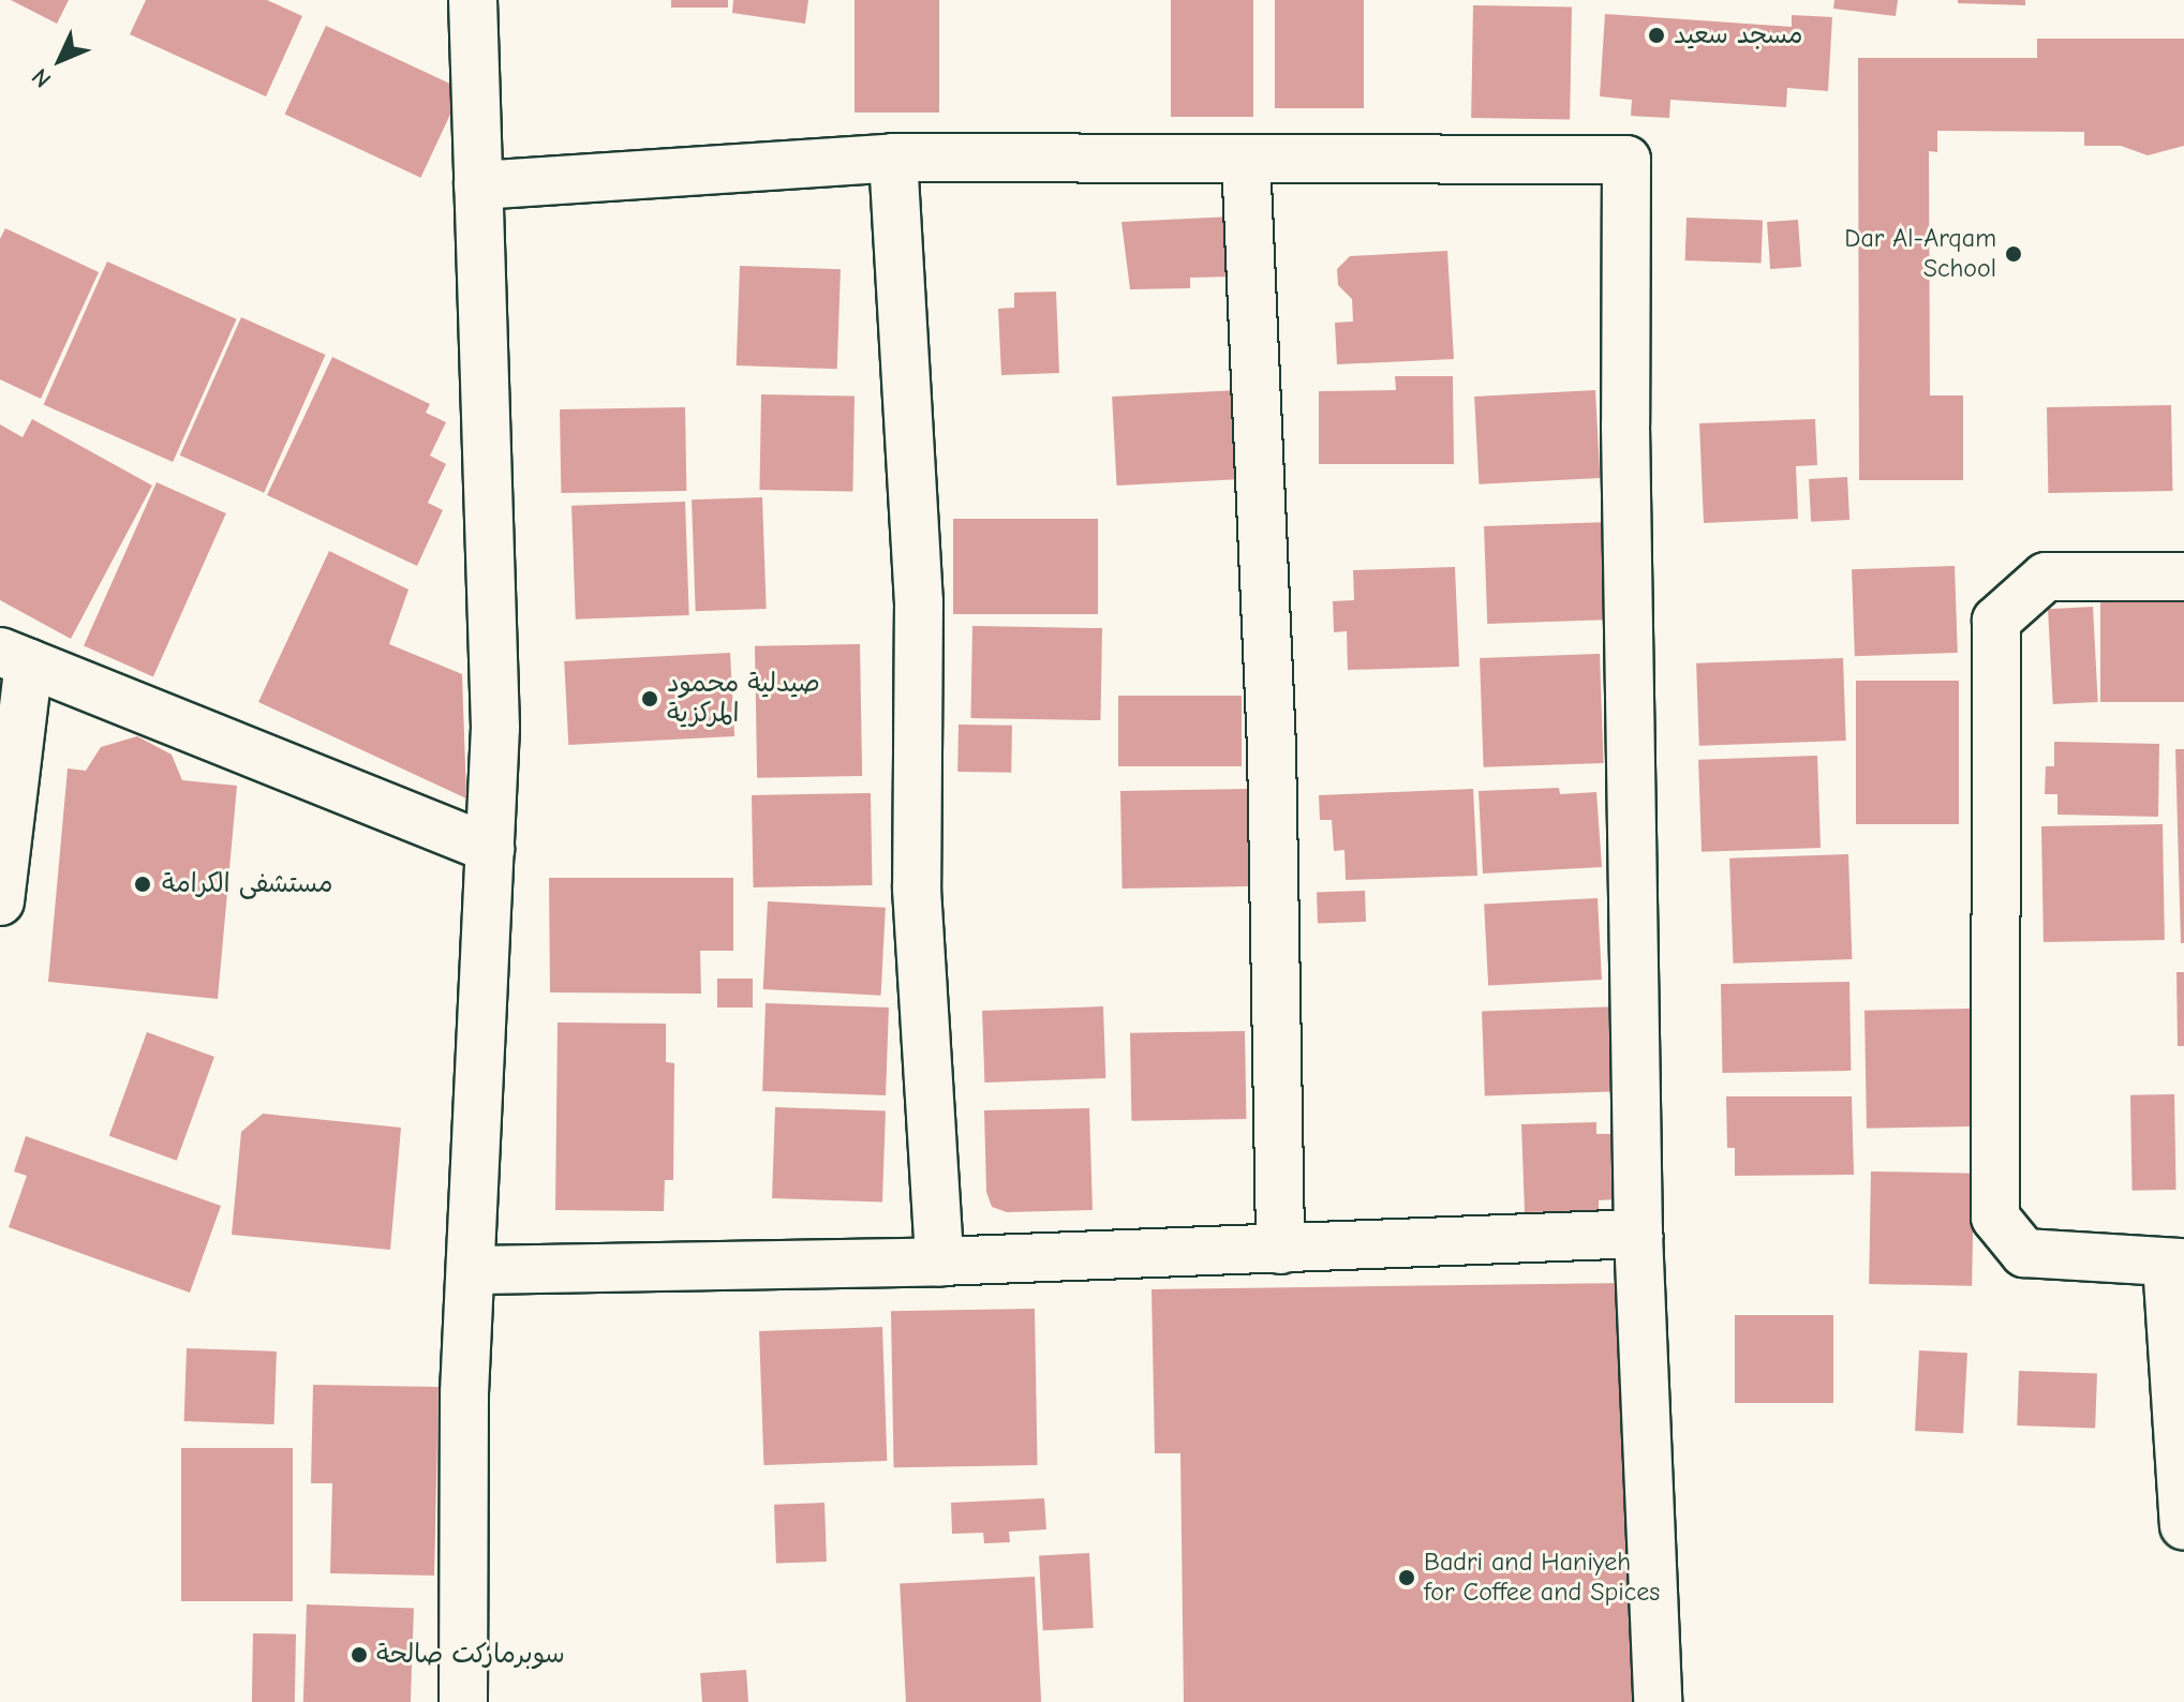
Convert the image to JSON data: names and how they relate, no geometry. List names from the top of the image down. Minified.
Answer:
{"places":["مسجد سعيد","Dar Al-Arqam School","صيدلية محمود المركزية","مستشفى الكرامة","Badri and Haniyeh for Coffee and Spices","سوبرماركت صالحة"],"north":"bottom left"}
